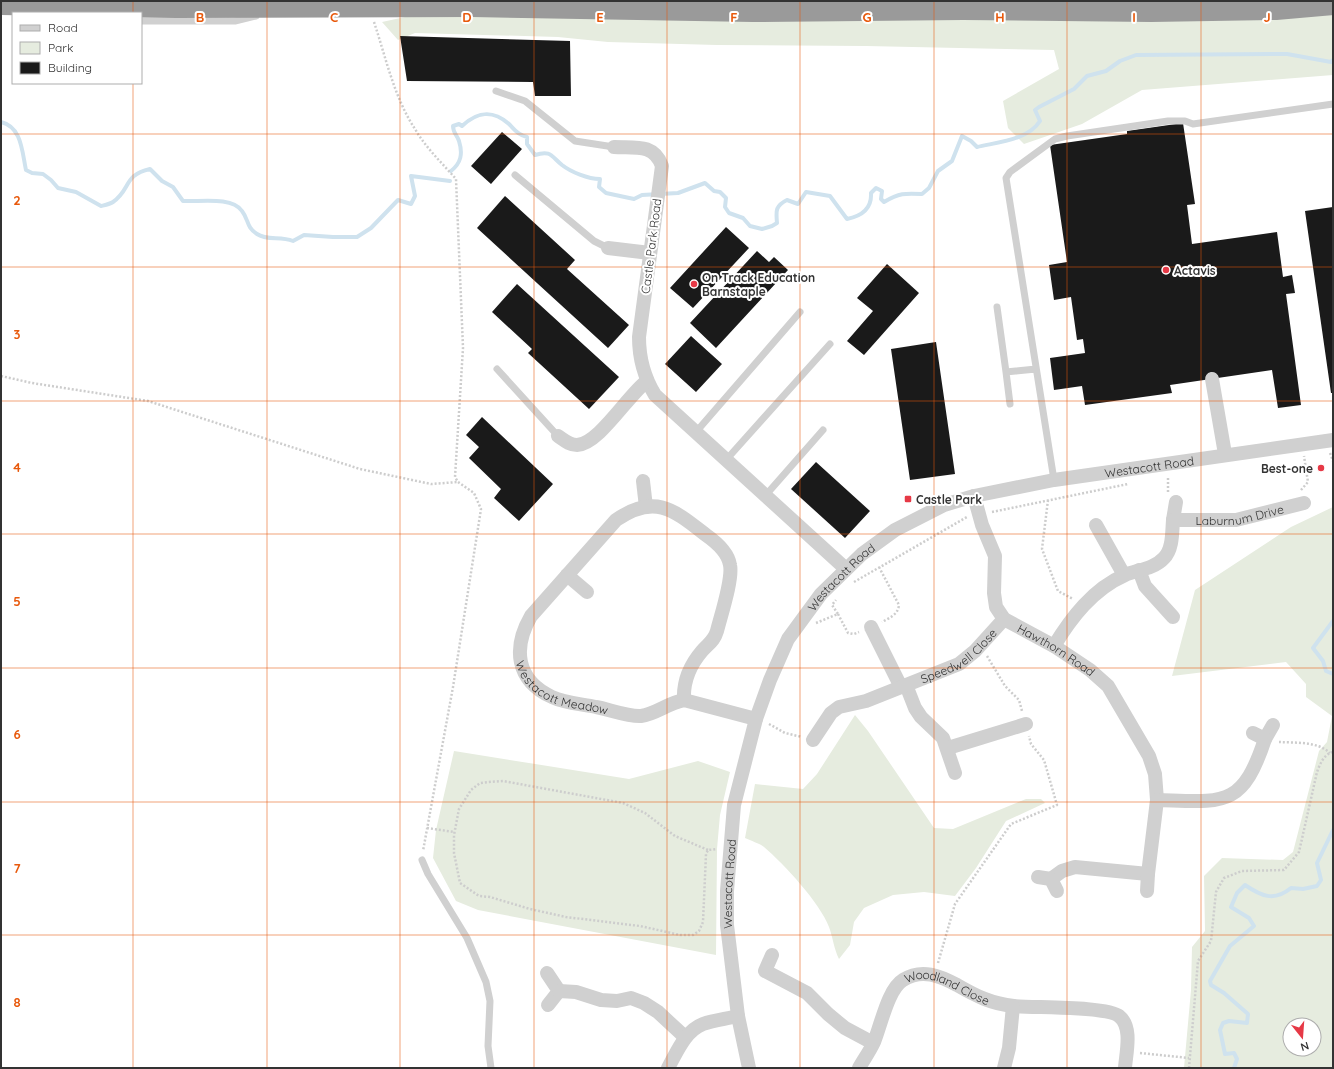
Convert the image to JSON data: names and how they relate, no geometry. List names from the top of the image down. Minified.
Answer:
{"streets":{"street":["Castle Park Road","Westacott Road","Laburnum Drive","Hawthorn Road","Speedwell Close","Westacott Meadow","Woodland Close"]},"crossings":[["Castle Park Road","Westacott Road"],["Westacott Road","Hawthorn Road"],["Hawthorn Road","Speedwell Close"]],"places":{"other":["Actavis","On Track Education Barnstaple","Best-one"],"transit":["Castle Park"]},"legend":["Road","Park","Building"],"north":"bottom","grid":{"columns":["B","C","D","E","F","G","H","I","J"],"rows":["2","3","4","5","6","7","8"]}}
